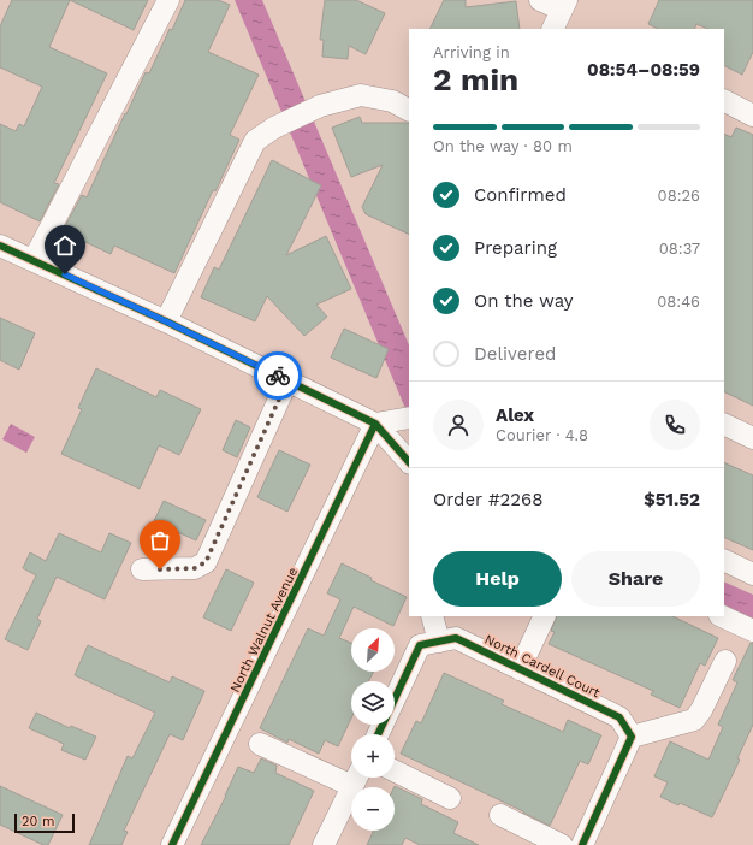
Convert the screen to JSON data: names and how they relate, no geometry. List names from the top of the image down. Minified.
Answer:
{"streets":{"street":["North Walnut Avenue","North Cardell Court"]},"scale_bar":"20 m","north":"top right","page":{"heading":["2 min","Arriving in","08:54–08:59"],"panel":["Alex","Courier · 4.8","Order #2268","$51.52"],"bar":"On the way · 80 m","list":[["Confirmed","08:26"],["Preparing","08:37"],["On the way","08:46"],"Delivered"],"buttons":["Help","Share"],"map_buttons":["+","−"],"scale":"20 m"}}
